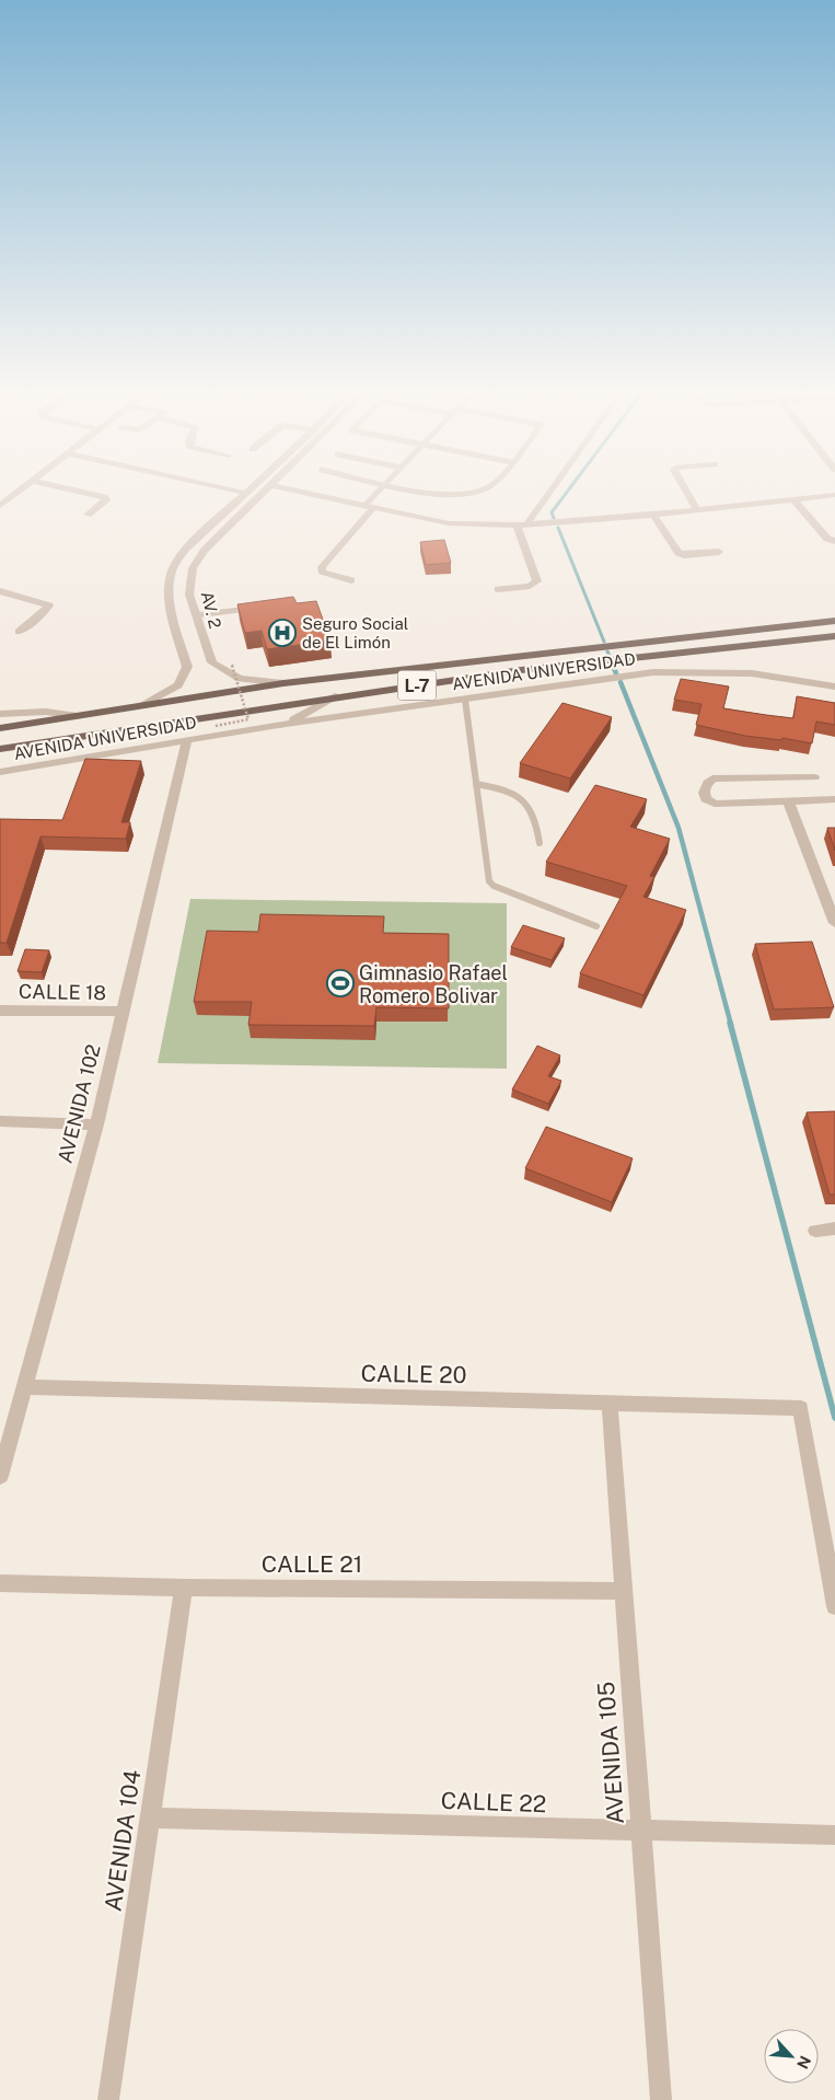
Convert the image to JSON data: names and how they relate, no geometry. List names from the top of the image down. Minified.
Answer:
{"streets":{"main road":["AVENIDA UNIVERSIDAD","L-7"],"street":["AV. 2","CALLE 18","AVENIDA 102","CALLE 20","CALLE 21","AVENIDA 105","CALLE 22","AVENIDA 104"]},"crossings":[["AV. 2","AVENIDA UNIVERSIDAD"],["AVENIDA UNIVERSIDAD","AVENIDA 102"],["CALLE 18","AVENIDA 102"],["AVENIDA 102","CALLE 20"],["CALLE 20","AVENIDA 105"],["CALLE 21","AVENIDA 105"],["CALLE 21","AVENIDA 104"],["AVENIDA 105","CALLE 22"],["CALLE 22","AVENIDA 104"]],"places":{"hospital":["Seguro Social de El Limón"],"sports":["Gimnasio Rafael Romero Bolivar"]},"north":"bottom right"}
